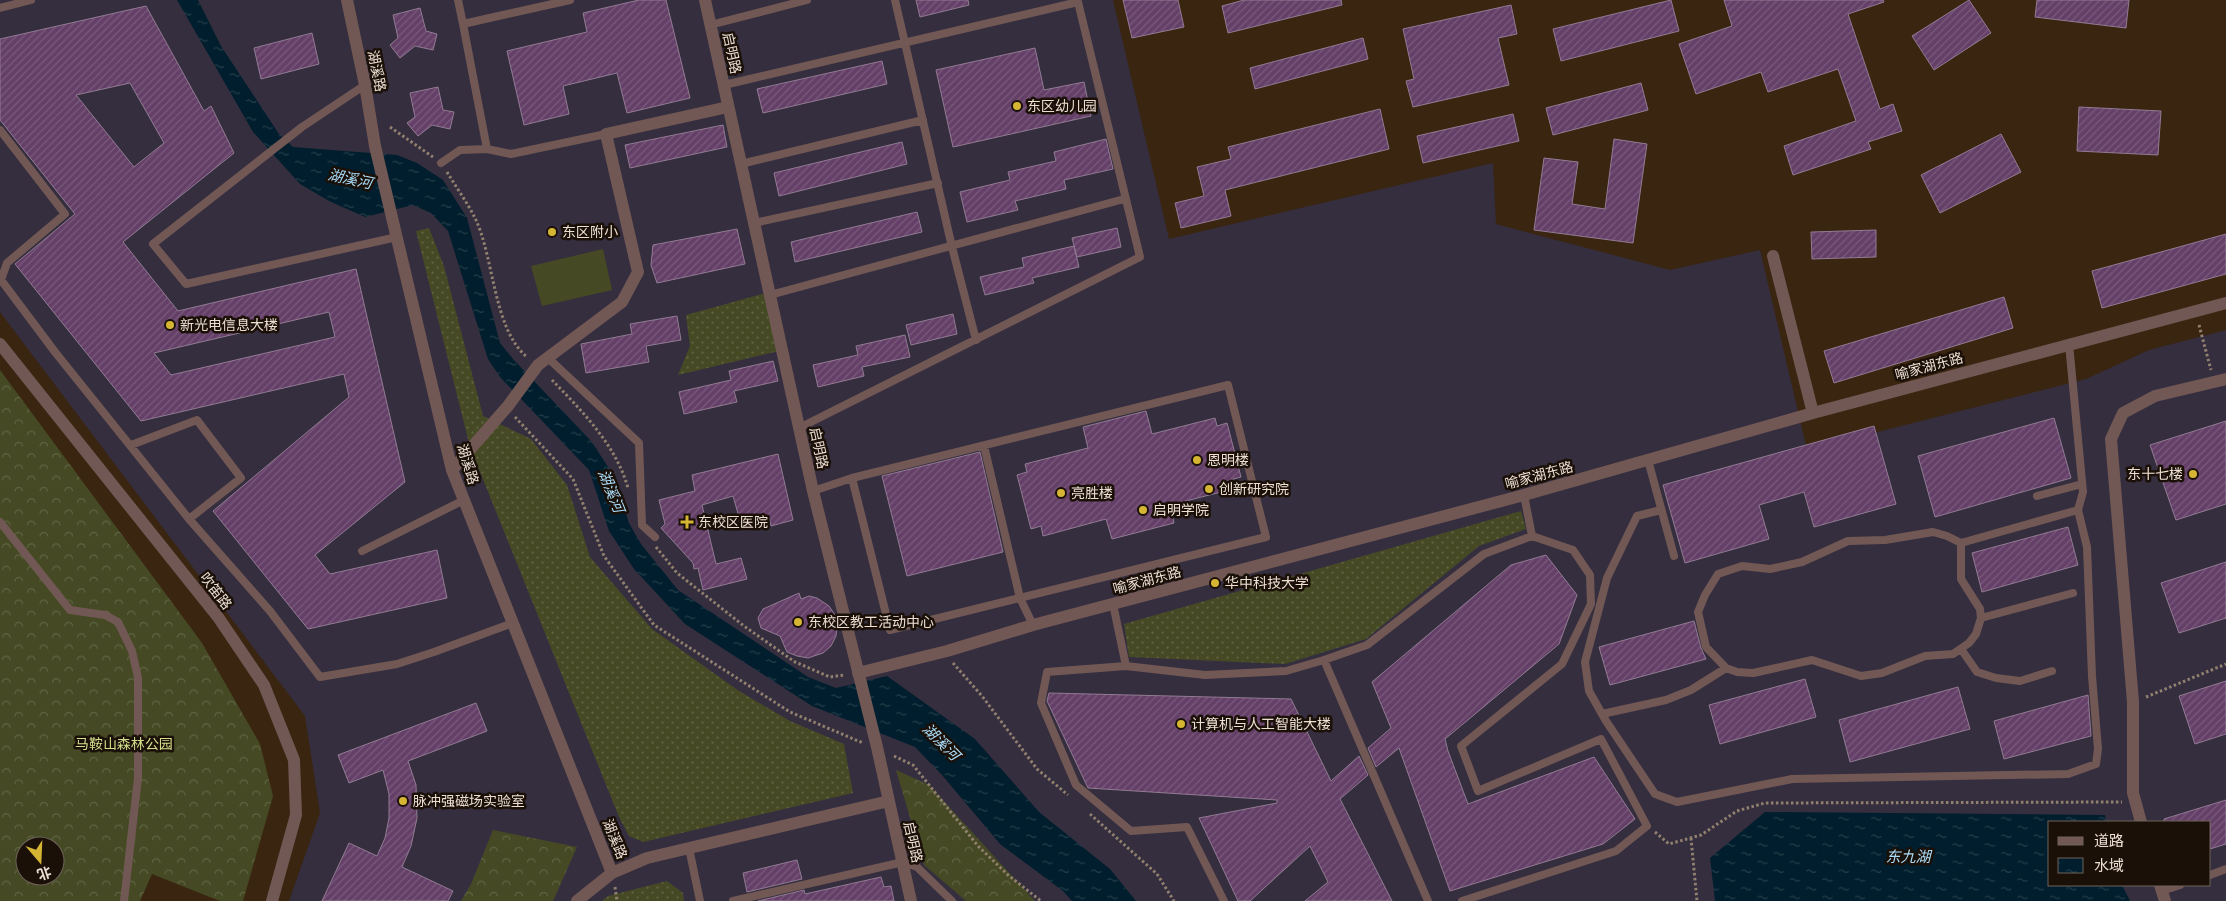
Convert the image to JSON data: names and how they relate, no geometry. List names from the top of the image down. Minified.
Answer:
{"streets":{"street":["启明路","湖溪路","喻家湖东路","吹笛路"]},"crossings":[["启明路","喻家湖东路"]],"water":["湖溪河","东九湖"],"parks":["马鞍山森林公园"],"places":{"other":["东区幼儿园","东区附小","新光电信息大楼","恩明楼","东十七楼","创新研究院","亮胜楼","启明学院","华中科技大学","东校区教工活动中心","计算机与人工智能大楼","脉冲强磁场实验室"],"health":["东校区医院"]},"legend":["道路","水域"],"north":"bottom"}
